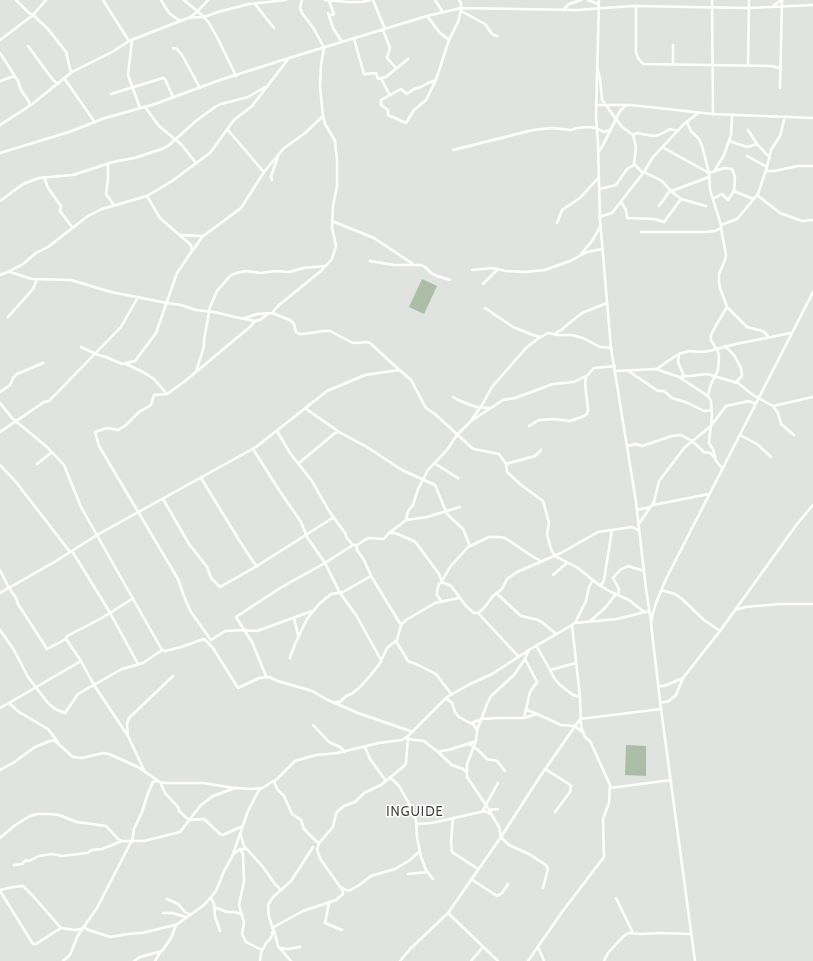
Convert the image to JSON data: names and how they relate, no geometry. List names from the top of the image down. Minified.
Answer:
{"districts":["INGUIDE"]}
